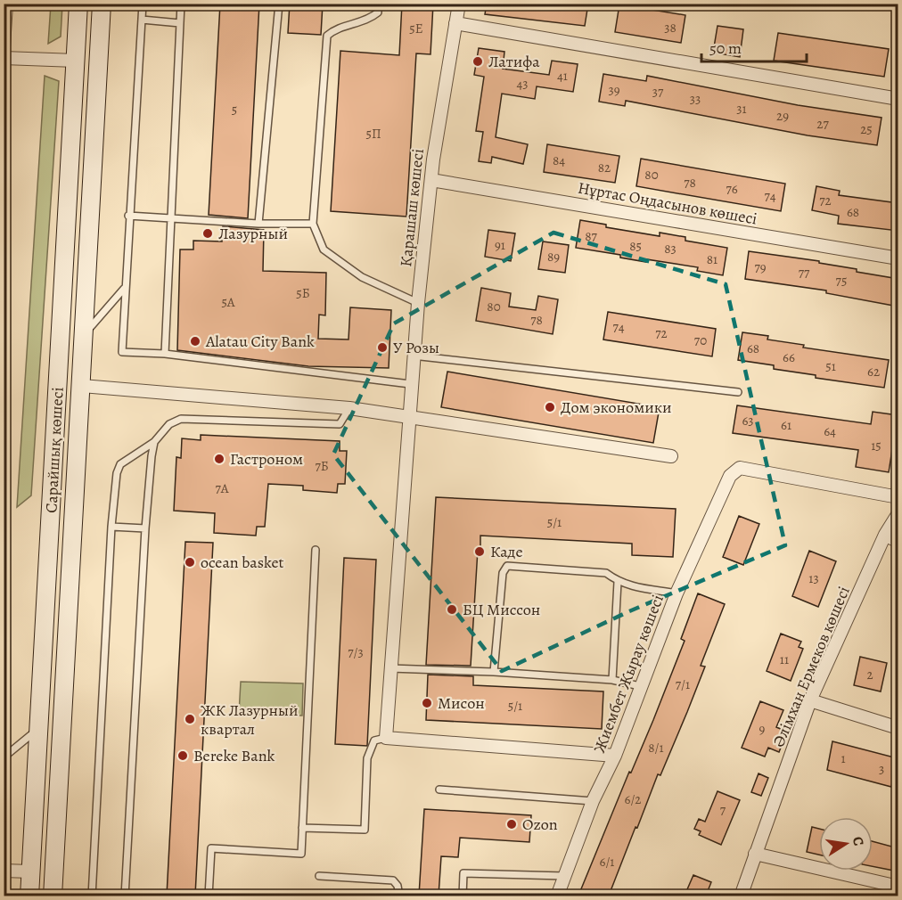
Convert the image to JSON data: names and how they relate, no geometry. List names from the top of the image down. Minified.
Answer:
{"streets":{"main road":["Сарайшық көшесі"],"street":["Нұртас Оңдасынов көшесі","Қарашаш көшесі","Әлімхан Ермеков көшесі","Жиембет Жырау көшесі"]},"crossings":[["Нұртас Оңдасынов көшесі","Қарашаш көшесі"]],"places":["Латифа","Лазурный","Alatau City Bank","У Розы","Дом экономики","Гастроном","Каде","ocean basket","БЦ Миссон","Мисон","ЖК Лазурный квартал","Bereke Bank","Ozon"],"house_numbers":["38","5Е","41","43","39","37","33","31","5","29","27","25","5П","84","82","80","78","76","74","72","68","87","91","85","83","89","81","79","77","75","5Б","5А","80","78","74","72","70","68","66","51","62","63","61","64","15","7Б","7А","5/1","13","7/3","11","2","7/1","5/1","9","8/1","1","3","6/2","7","6/1"],"scale_bar":"50 m","north":"right"}
